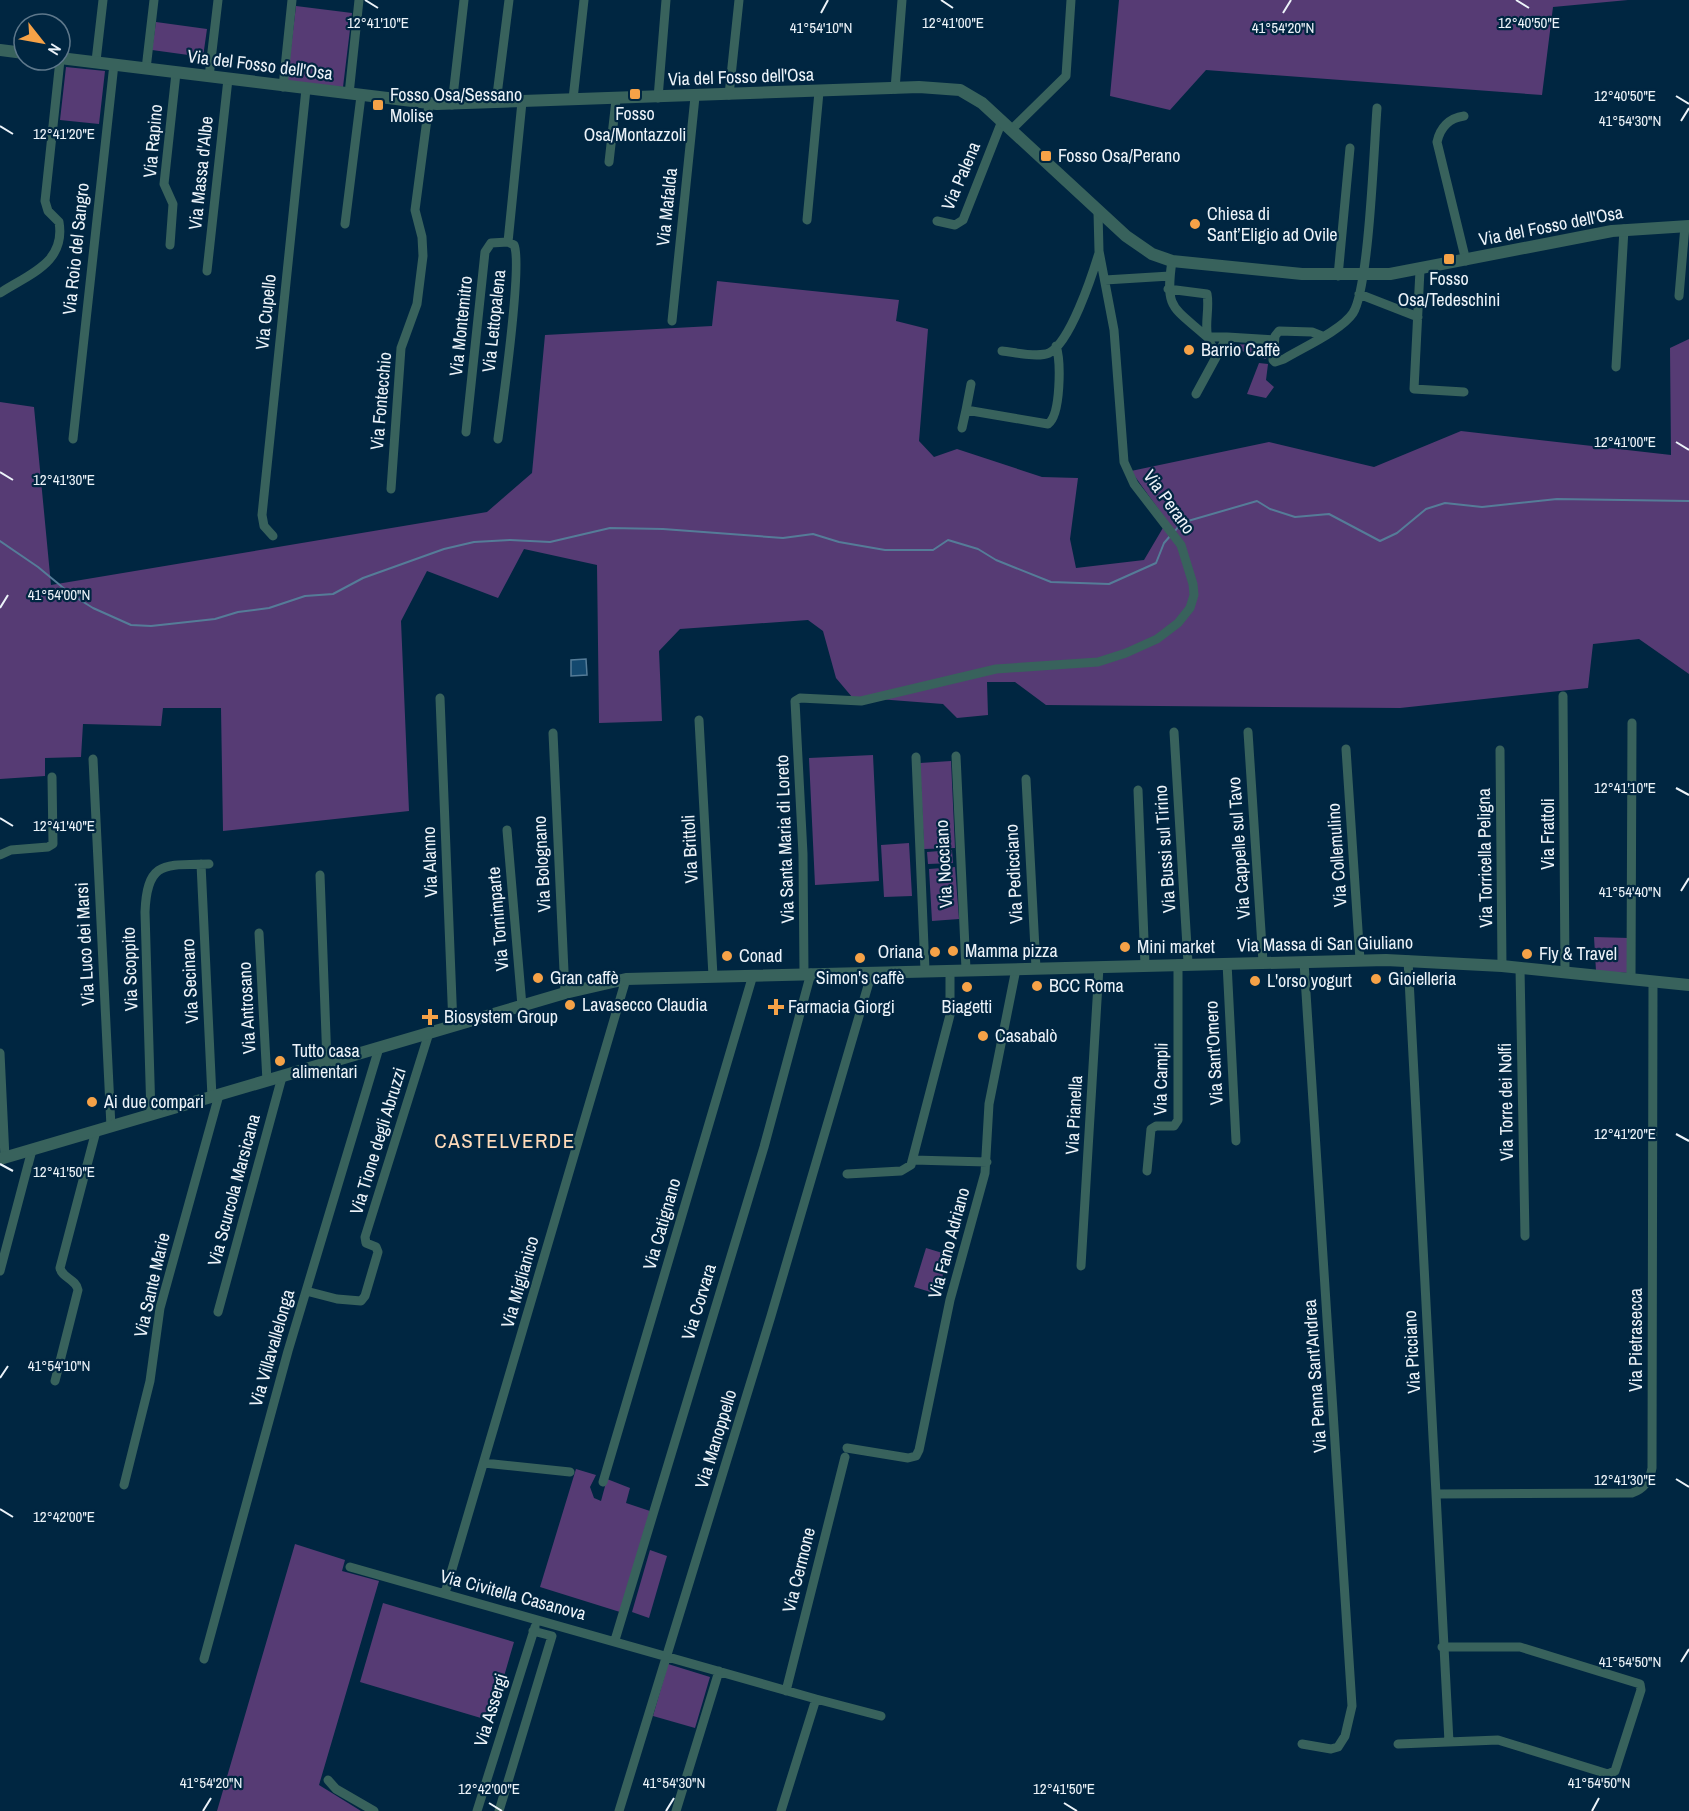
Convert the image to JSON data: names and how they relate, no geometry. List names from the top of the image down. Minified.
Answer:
{"streets":{"street":["Via del Fosso dell'Osa","Via Rapino","Via Massa d'Albe","Via Palena","Via Mafalda","Via Roio del Sangro","Via Cupello","Via Lettopalena","Via Montemitro","Via Fontecchio","Via Perano","Via Frattoli","Via Santa Maria di Loreto","Via Cappelle sul Tavo","Via Brittoli","Via Bussi sul Tirino","Via Collemulino","Via Torricella Peligna","Via Alanno","Via Bolognano","Via Nocciano","Via Pedicciano","Via Tornimparte","Via Luco dei Marsi","Via Massa di San Giuliano","Via Scoppito","Via Secinaro","Via Antrosano","Via Sant'Omero","Via Campli","Via Torre dei Nolfi","Via Pianella","Via Tione degli Abruzzi","Via Scurcola Marsicana","Via Catignano","Via Fano Adriano","Via Miglianico","Via Sante Marie","Via Corvara","Via Pietrasecca","Via Villavallelonga","Via Picciano","Via Penna Sant'Andrea","Via Manoppello","Via Cermone","Via Civitella Casanova","Via Assergi"]},"crossings":[["Via del Fosso dell'Osa","Via Rapino"],["Via del Fosso dell'Osa","Via Massa d'Albe"],["Via del Fosso dell'Osa","Via Palena"],["Via del Fosso dell'Osa","Via Mafalda"],["Via del Fosso dell'Osa","Via Roio del Sangro"],["Via del Fosso dell'Osa","Via Cupello"],["Via del Fosso dell'Osa","Via Lettopalena"],["Via del Fosso dell'Osa","Via Fontecchio"],["Via del Fosso dell'Osa","Via Perano"],["Via Lettopalena","Via Montemitro"],["Via Perano","Via Santa Maria di Loreto"],["Via Frattoli","Via Massa di San Giuliano"],["Via Santa Maria di Loreto","Via Massa di San Giuliano"],["Via Santa Maria di Loreto","Via Corvara"],["Via Cappelle sul Tavo","Via Massa di San Giuliano"],["Via Brittoli","Via Massa di San Giuliano"],["Via Bussi sul Tirino","Via Massa di San Giuliano"],["Via Bussi sul Tirino","Via Campli"],["Via Collemulino","Via Massa di San Giuliano"],["Via Torricella Peligna","Via Massa di San Giuliano"],["Via Alanno","Via Massa di San Giuliano"],["Via Bolognano","Via Massa di San Giuliano"],["Via Nocciano","Via Massa di San Giuliano"],["Via Pedicciano","Via Massa di San Giuliano"],["Via Tornimparte","Via Massa di San Giuliano"],["Via Luco dei Marsi","Via Massa di San Giuliano"],["Via Massa di San Giuliano","Via Scoppito"],["Via Massa di San Giuliano","Via Secinaro"],["Via Massa di San Giuliano","Via Antrosano"],["Via Massa di San Giuliano","Via Sant'Omero"],["Via Massa di San Giuliano","Via Campli"],["Via Massa di San Giuliano","Via Torre dei Nolfi"],["Via Massa di San Giuliano","Via Pianella"],["Via Massa di San Giuliano","Via Tione degli Abruzzi"],["Via Massa di San Giuliano","Via Scurcola Marsicana"],["Via Massa di San Giuliano","Via Catignano"],["Via Massa di San Giuliano","Via Fano Adriano"],["Via Massa di San Giuliano","Via Miglianico"],["Via Massa di San Giuliano","Via Sante Marie"],["Via Massa di San Giuliano","Via Corvara"],["Via Massa di San Giuliano","Via Pietrasecca"],["Via Massa di San Giuliano","Via Villavallelonga"],["Via Massa di San Giuliano","Via Picciano"],["Via Massa di San Giuliano","Via Penna Sant'Andrea"],["Via Massa di San Giuliano","Via Manoppello"],["Via Scoppito","Via Secinaro"],["Via Secinaro","Via Sante Marie"],["Via Tione degli Abruzzi","Via Villavallelonga"],["Via Fano Adriano","Via Cermone"],["Via Miglianico","Via Civitella Casanova"],["Via Corvara","Via Civitella Casanova"],["Via Pietrasecca","Via Picciano"],["Via Manoppello","Via Civitella Casanova"],["Via Civitella Casanova","Via Assergi"]],"districts":["CASTELVERDE"],"places":{"transit":["Fosso Osa/Montazzoli","Fosso Osa/Sessano Molise","Fosso Osa/Perano","Fosso Osa/Tedeschini"],"other":["Chiesa di Sant’Eligio ad Ovile","Barrio Caffè","Mini market","Mamma pizza","Oriana","Fly & Travel","Conad","Simon's caffè","Gran caffè","Gioielleria","L'orso yogurt","BCC Roma","Biagetti","Lavasecco Claudia","Casabalò","Tutto casa alimentari","Ai due compari"],"health":["Farmacia Giorgi","Biosystem Group"]},"north":"bottom right","coordinates":["12°41'10\"E","12°41'00\"E","12°40'50\"E","41°54'20\"N","41°54'10\"N","41°54'30\"N","12°41'20\"E","12°41'30\"E","41°54'00\"N","12°41'40\"E","41°54'40\"N","12°41'50\"E","12°42'00\"E","41°54'50\"N"]}
